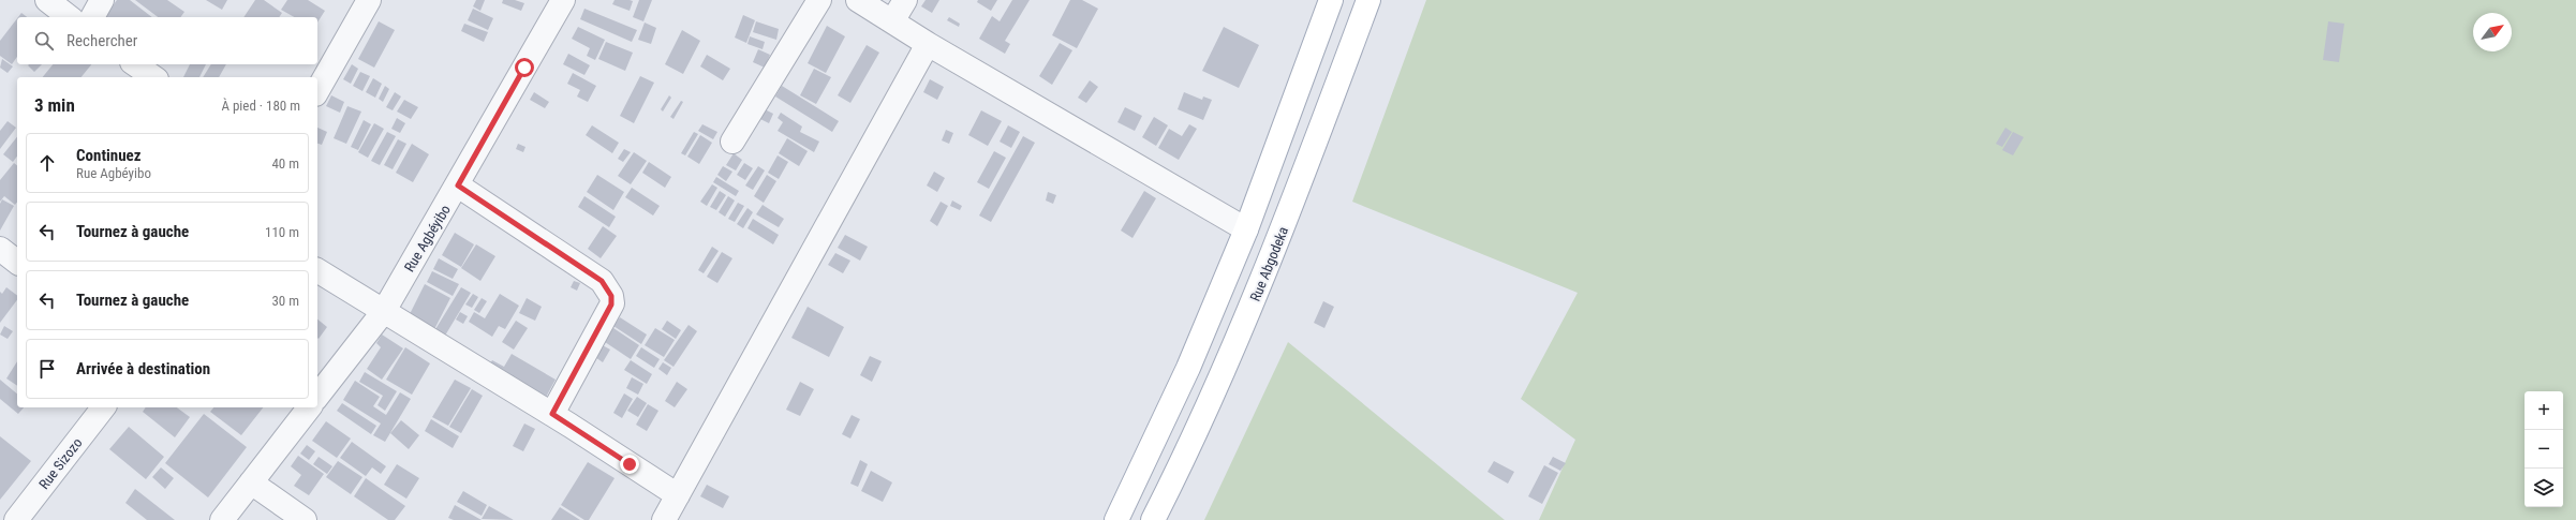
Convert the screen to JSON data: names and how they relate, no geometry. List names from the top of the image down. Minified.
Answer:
{"streets":{"main road":["Rue Abgodeka"],"street":["Rue Agbéyibo","Rue Sizozo"]},"north":"top right","page":{"search":"Rechercher","heading":["3 min","À pied · 180 m"],"list":[["Continuez","Rue Agbéyibo","40 m"],["Tournez à gauche","110 m"],["Tournez à gauche","30 m"],"Arrivée à destination"],"map_buttons":["+","−"]}}
